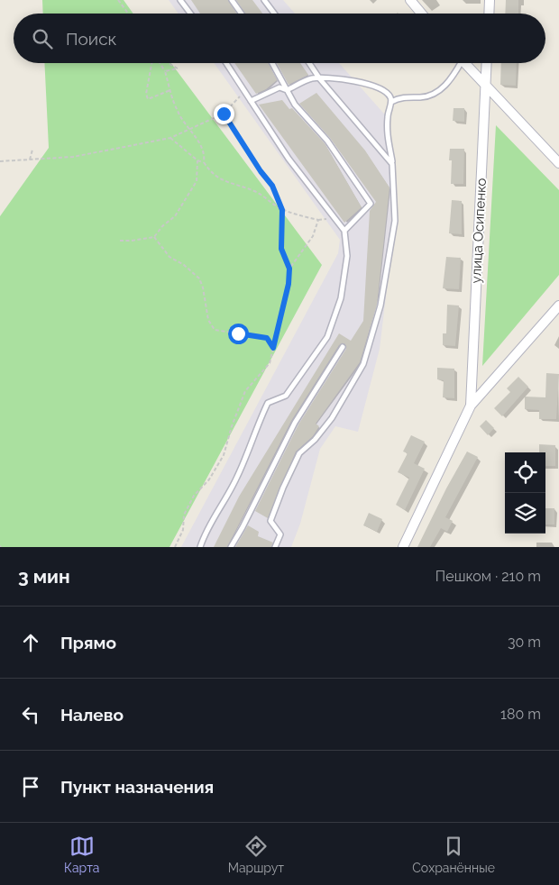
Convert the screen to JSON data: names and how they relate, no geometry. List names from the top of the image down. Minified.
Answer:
{"streets":{"street":["улица Осипенко"]},"page":{"search":"Поиск","heading":["3 мин","Пешком · 210 m"],"list":[["Прямо","30 m"],["Налево","180 m"],"Пункт назначения"],"nav":["Карта","Маршрут","Сохранённые"]}}
